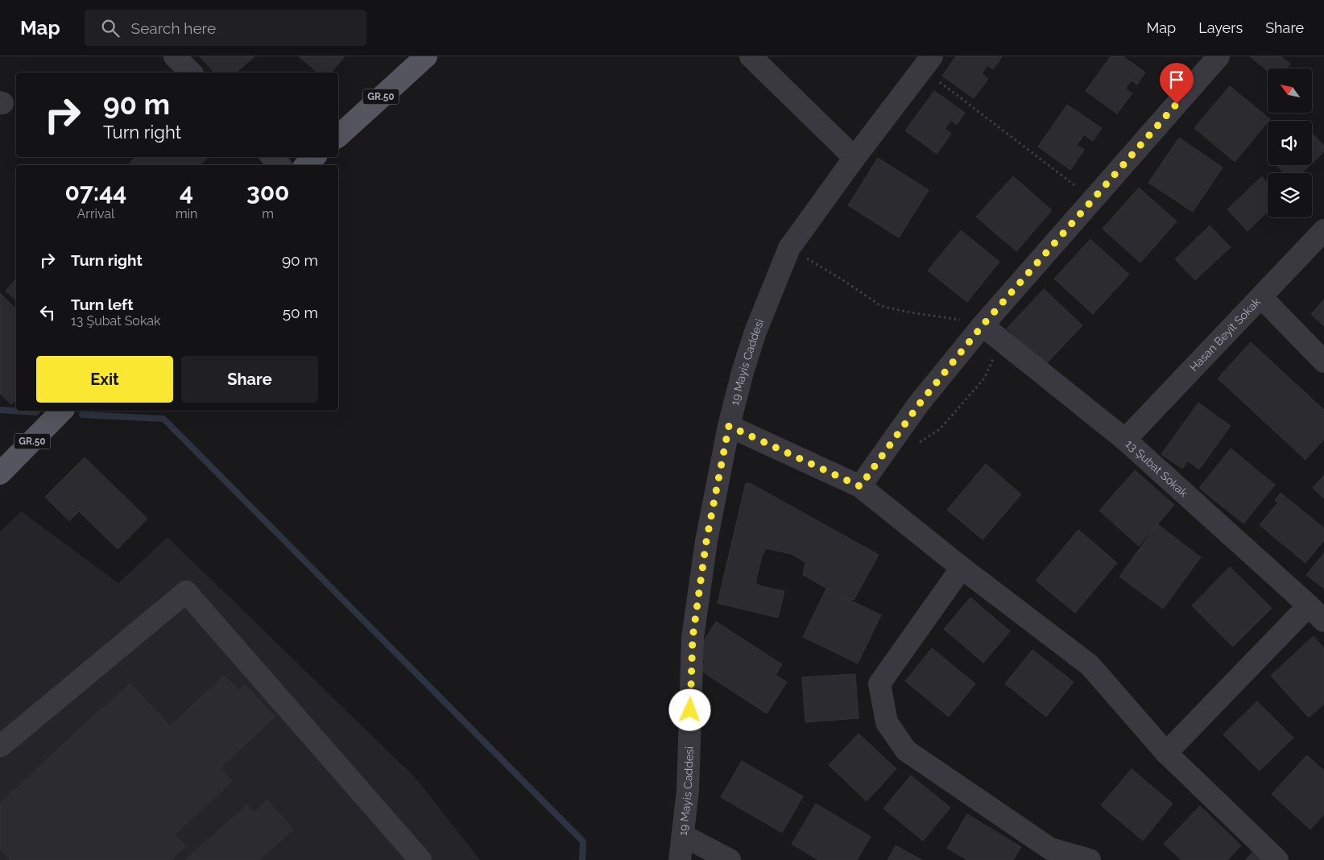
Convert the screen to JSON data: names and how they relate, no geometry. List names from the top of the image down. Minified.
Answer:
{"streets":{"main road":["GR.50"],"street":["Hasan Beyit Sokak","19 Mayis Caddesi","13 Şubat Sokak"]},"crossings":[["Hasan Beyit Sokak","13 Şubat Sokak"]],"north":"top left","page":{"header":"Map","search":"Search here","nav":["Map","Layers","Share"],"turn":["90 m","Turn right"],"eta":["07:44","Arrival","4","min","300","m"],"list":[{"name":"Turn right","value":"90 m"},{"name":"Turn left","note":"13 Şubat Sokak","value":"50 m"}],"buttons":["Exit","Share"]}}
